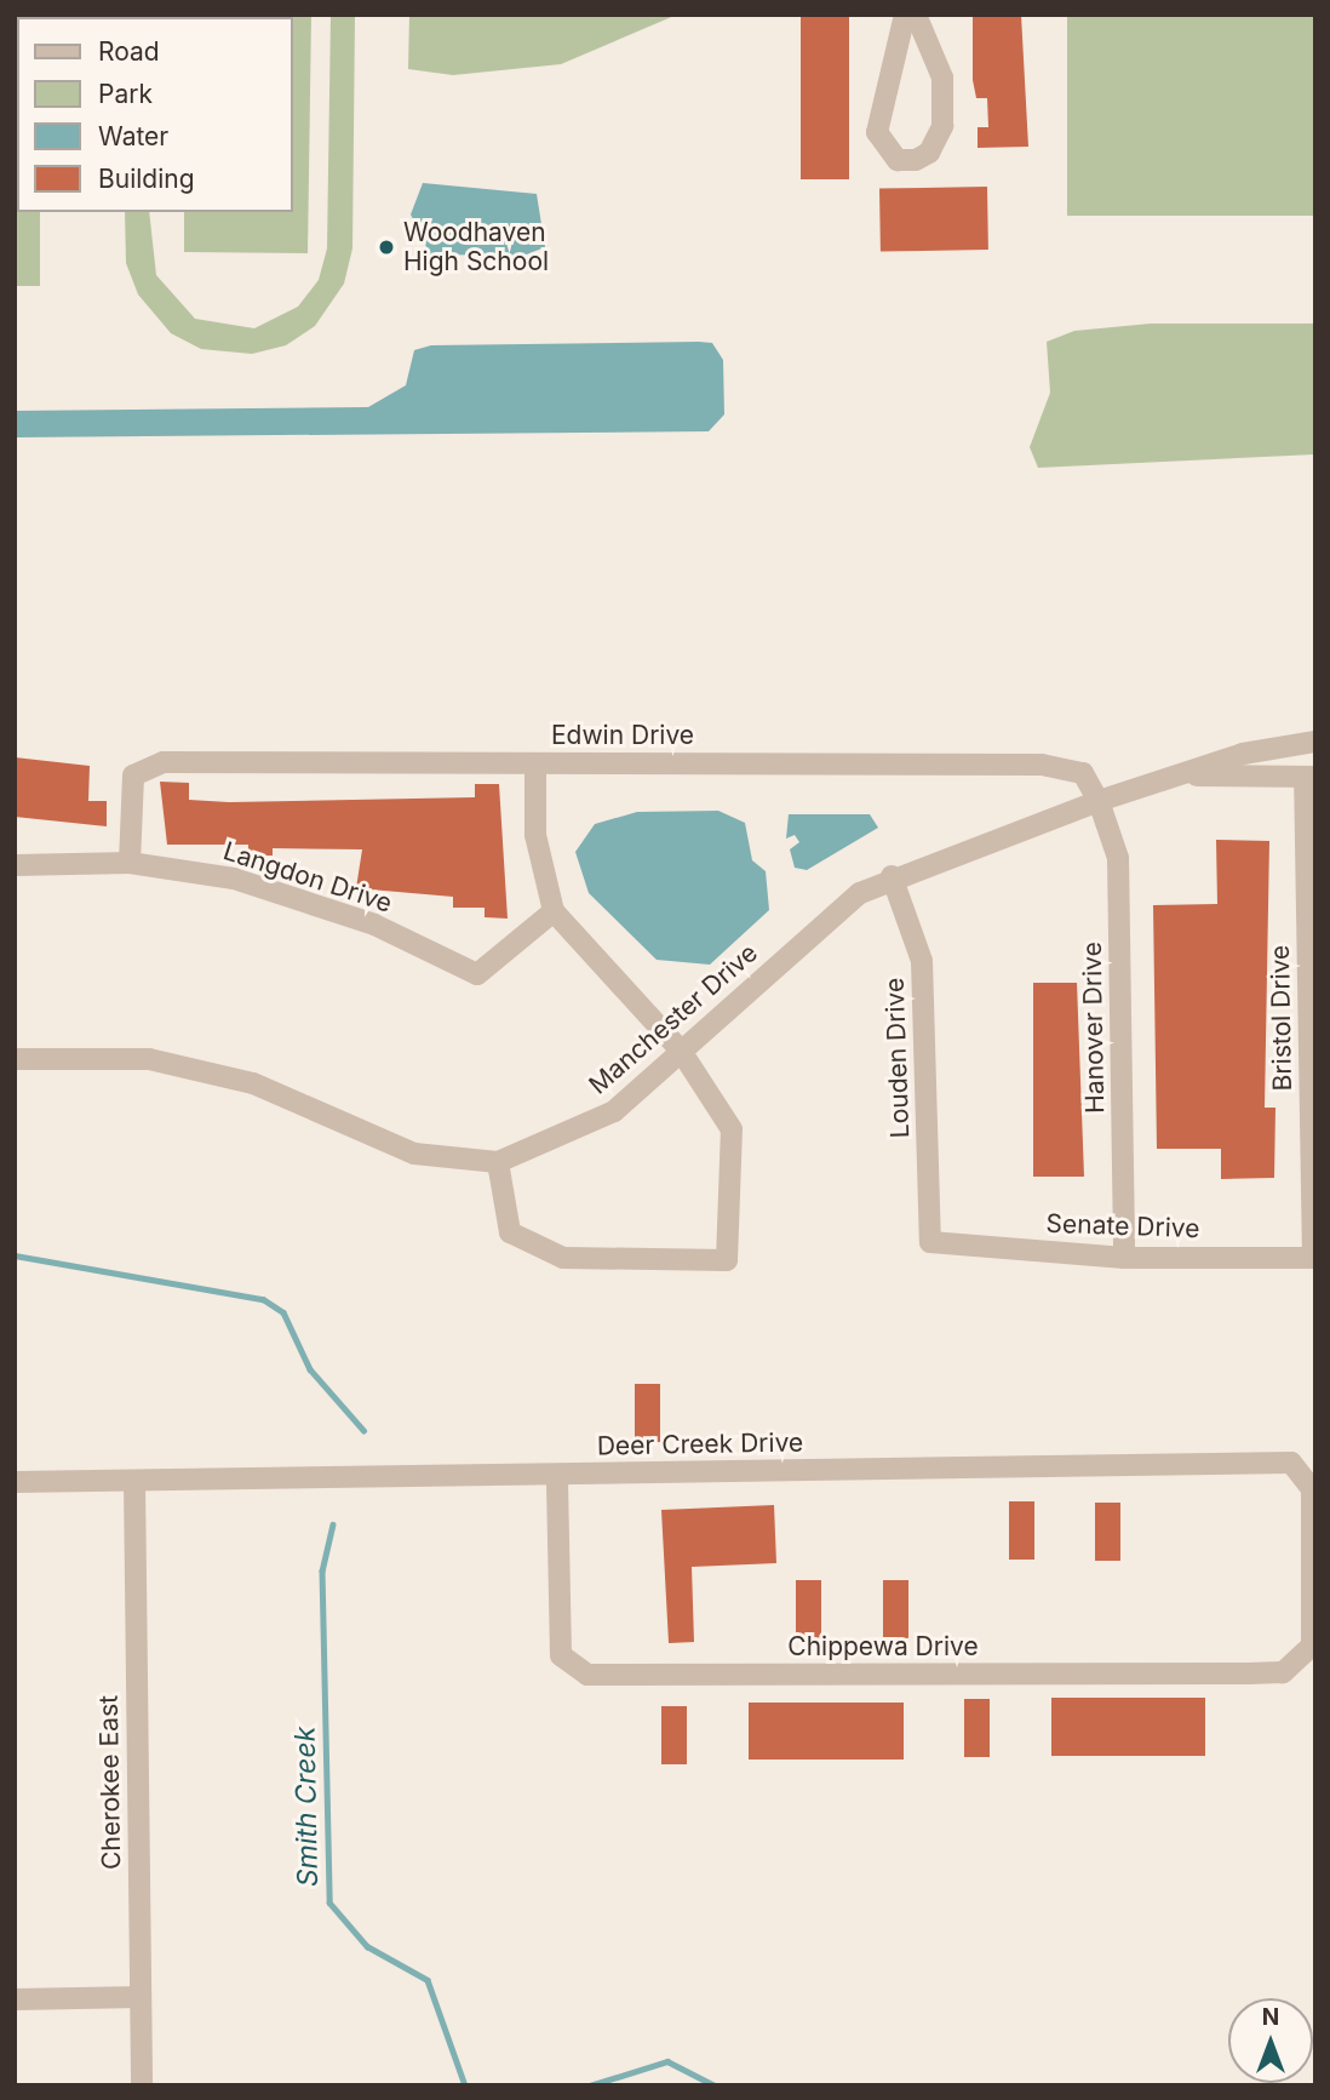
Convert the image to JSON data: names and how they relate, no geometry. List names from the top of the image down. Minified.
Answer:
{"streets":{"street":["Edwin Drive","Langdon Drive","Bristol Drive","Manchester Drive","Hanover Drive","Louden Drive","Senate Drive","Deer Creek Drive","Chippewa Drive","Cherokee East"]},"crossings":[["Edwin Drive","Langdon Drive"],["Edwin Drive","Manchester Drive"],["Edwin Drive","Hanover Drive"],["Bristol Drive","Senate Drive"],["Manchester Drive","Hanover Drive"],["Manchester Drive","Louden Drive"],["Hanover Drive","Senate Drive"],["Louden Drive","Senate Drive"],["Deer Creek Drive","Chippewa Drive"],["Deer Creek Drive","Cherokee East"]],"water":["Smith Creek"],"places":["Woodhaven High School"],"legend":["Road","Park","Water","Building"],"north":"top"}
